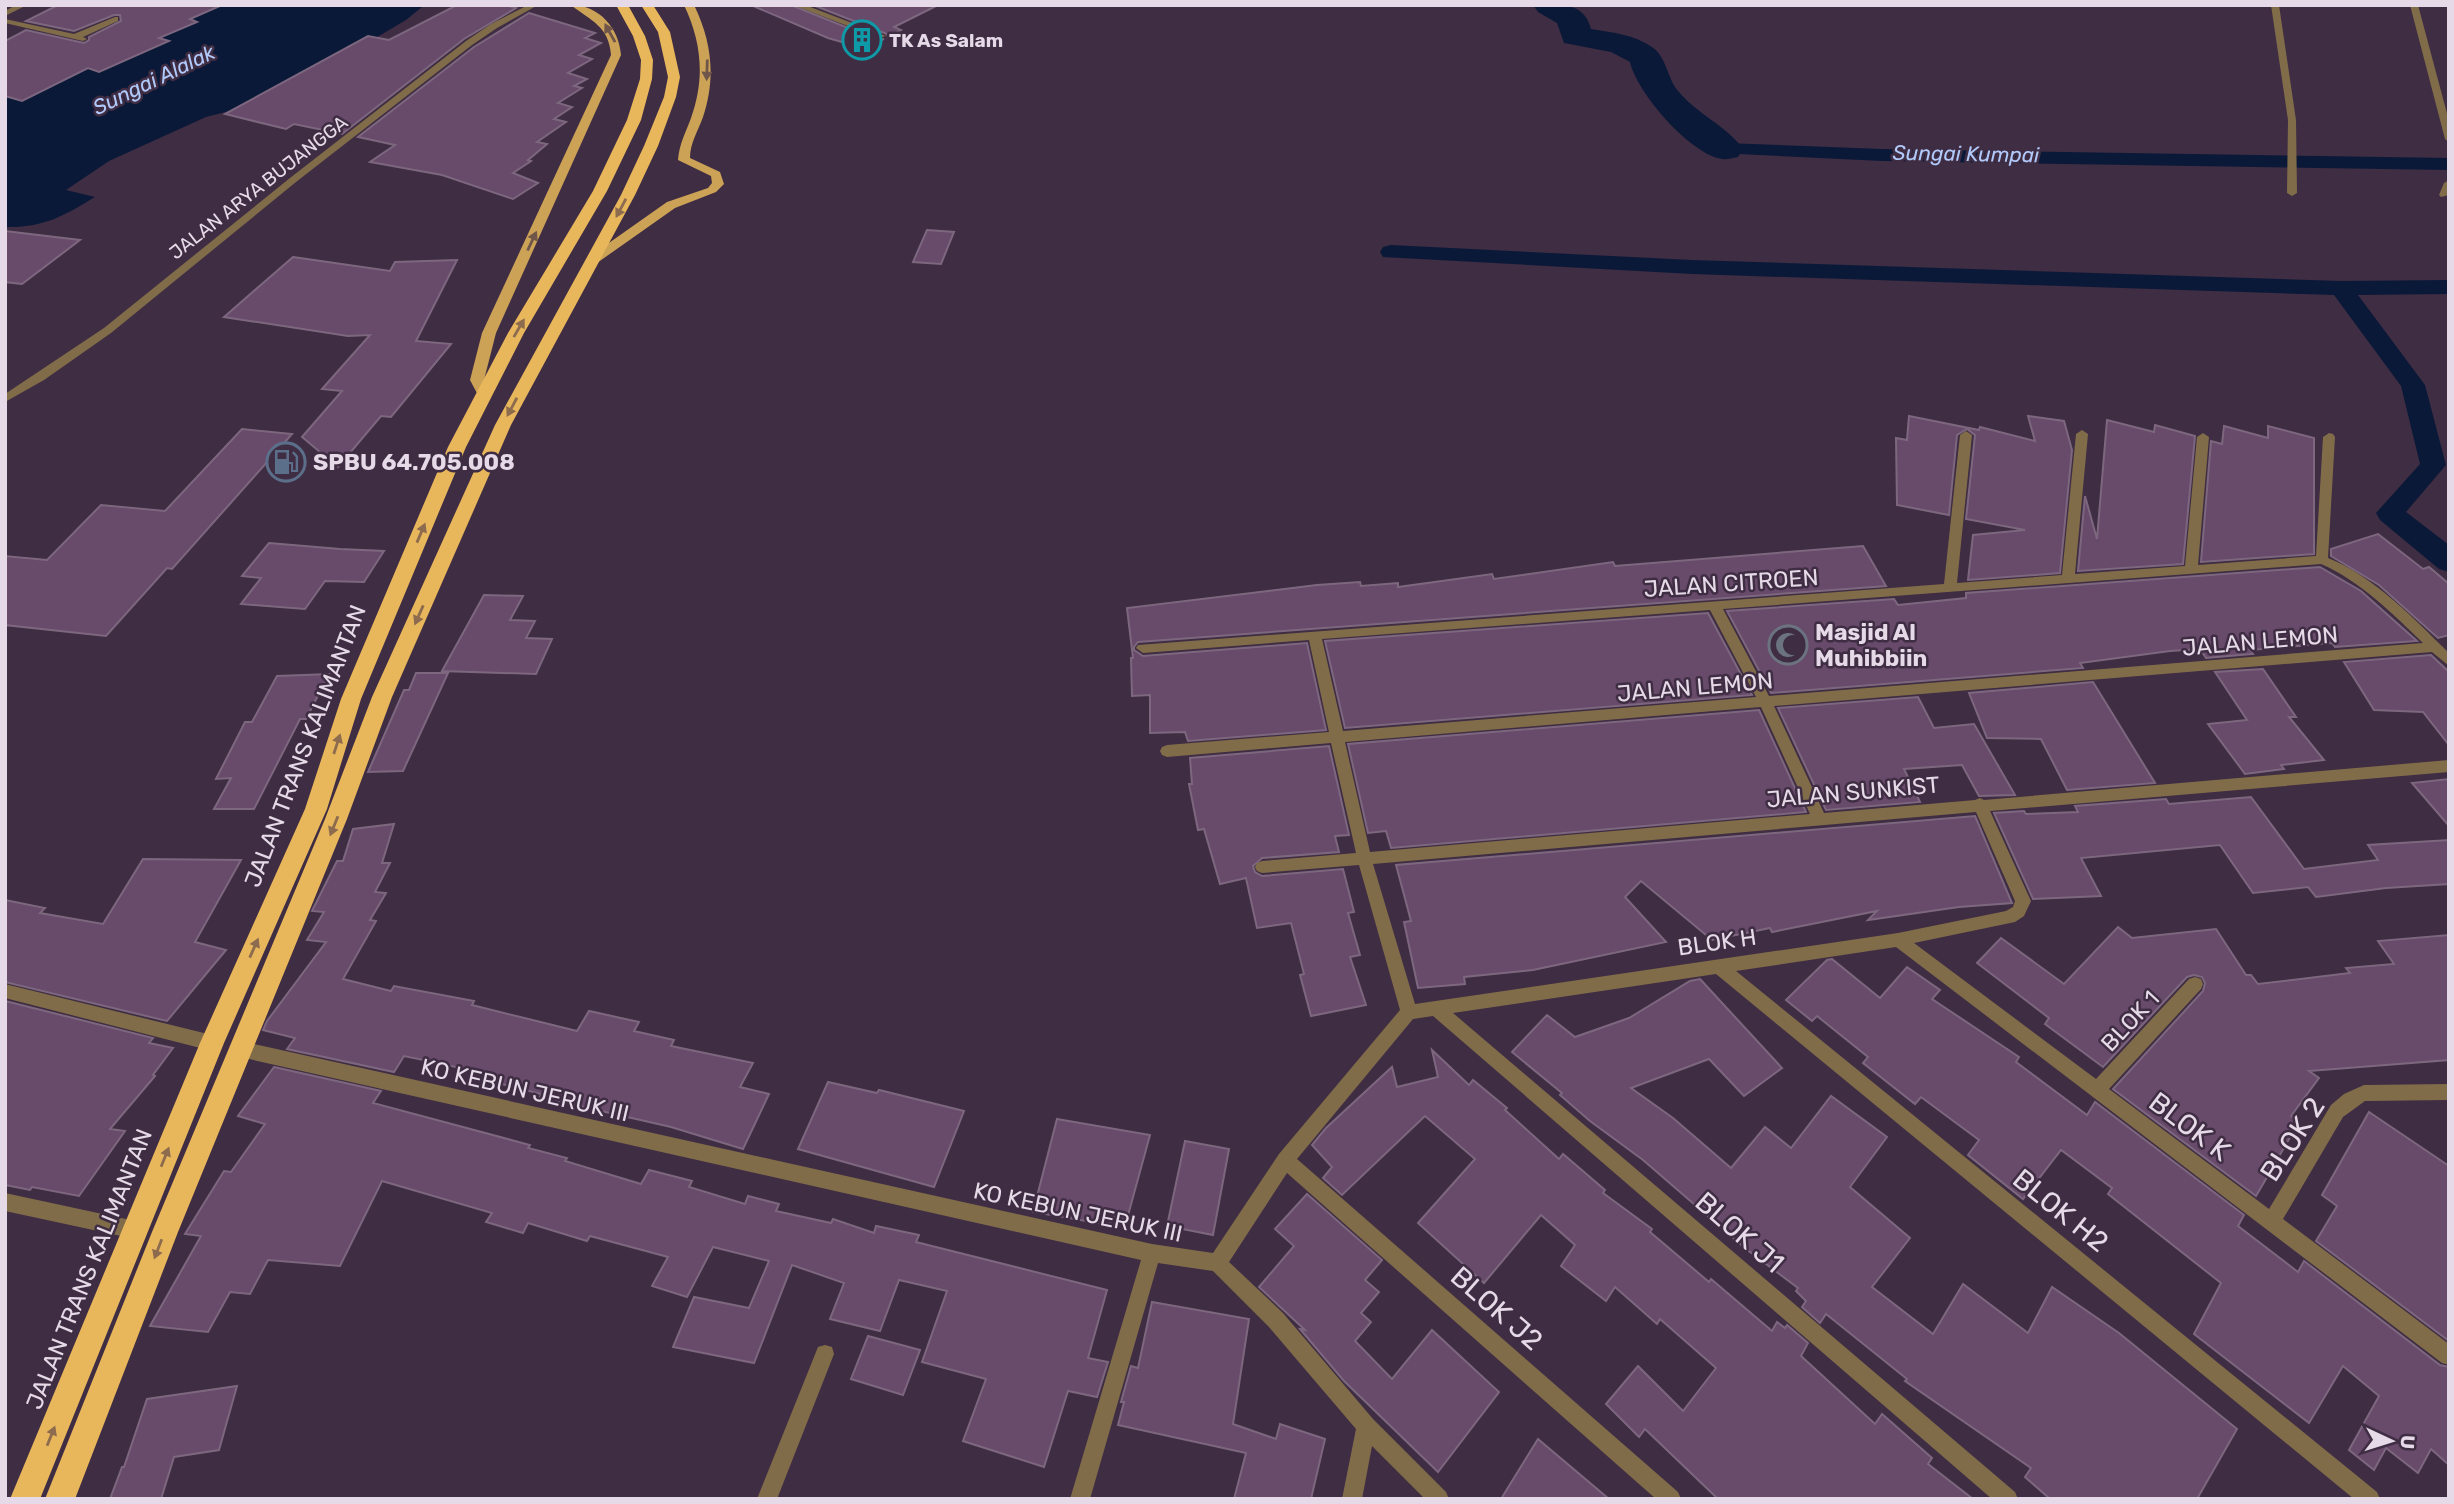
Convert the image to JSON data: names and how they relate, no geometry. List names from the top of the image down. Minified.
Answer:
{"streets":{"highway":["JALAN TRANS KALIMANTAN"],"street":["JALAN ARYA BUJANGGA","JALAN CITROEN","JALAN LEMON","JALAN SUNKIST","BLOK H","BLOK 1","KO KEBUN JERUK III","BLOK K","BLOK 2","BLOK H2","BLOK J1","BLOK J2"]},"crossings":[["JALAN SUNKIST","BLOK H"],["BLOK H","BLOK K"],["BLOK H","BLOK H2"],["BLOK H","BLOK J1"],["BLOK 1","BLOK K"],["BLOK K","BLOK 2"]],"water":["Sungai Alalak","Sungai Kumpai"],"places":{"building":["TK As Salam"],"fuel station":["SPBU 64.705.008"],"mosque":["Masjid Al Muhibbiin"]},"north":"right"}
